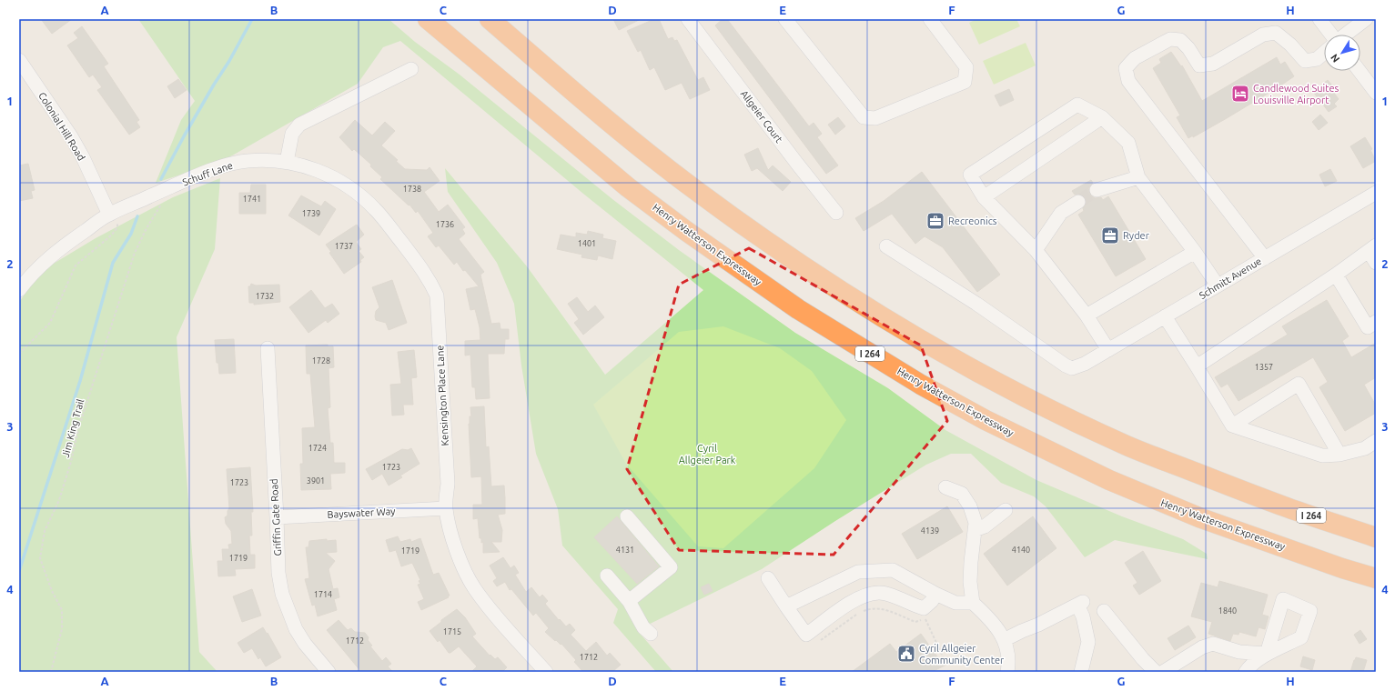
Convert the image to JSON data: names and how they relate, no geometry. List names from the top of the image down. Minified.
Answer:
{"streets":{"highway":["Henry Watterson Expressway","I 264"],"street":["Allgeier Court","Colonial Hill Road","Schuff Lane","Schmitt Avenue","Kensington Place Lane","Bayswater Way","Griffin Gate Road"],"path":["Jim King Trail"]},"crossings":[["Colonial Hill Road","Schuff Lane"],["Schuff Lane","Kensington Place Lane"],["Schuff Lane","Jim King Trail"],["Kensington Place Lane","Bayswater Way"],["Bayswater Way","Griffin Gate Road"]],"parks":["Cyril Allgeier Park"],"places":{"hotel":["Candlewood Suites Louisville Airport"],"office":["Recreonics","Ryder"],"public building":["Cyril Allgeier Community Center"]},"house_numbers":["1738","1741","1739","1736","1401","1737","1732","1728","1357","1724","1723","3901","1723","4139","4131","4140","1719","1719","1714","1840","1715","1712","1712"],"north":"bottom left","grid":{"columns":["A","B","C","D","E","F","G","H"],"rows":["1","2","3","4"]}}
